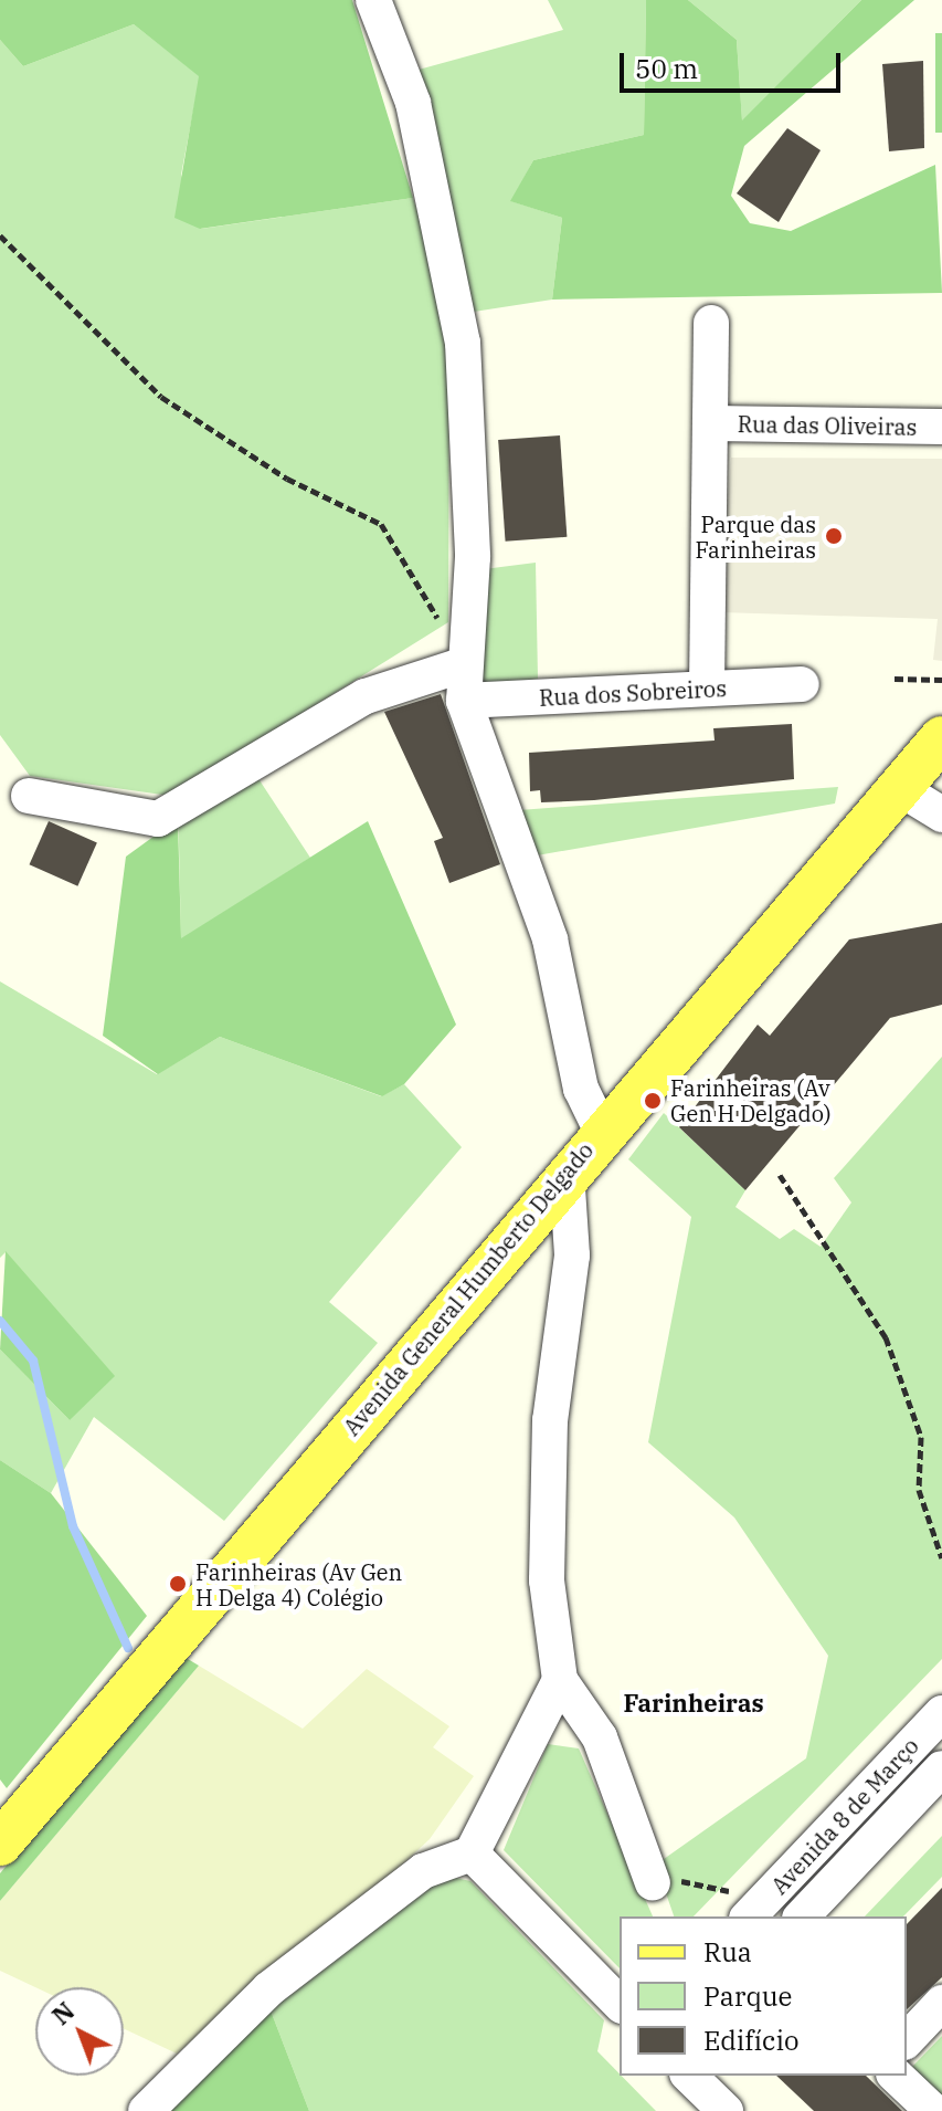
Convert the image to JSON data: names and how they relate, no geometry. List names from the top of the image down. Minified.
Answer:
{"streets":{"main road":["Avenida General Humberto Delgado"],"street":["Rua das Oliveiras","Rua dos Sobreiros","Avenida 8 de Março"]},"districts":["Farinheiras"],"places":["Parque das Farinheiras","Farinheiras (Av Gen H Delgado)","Farinheiras (Av Gen H Delga 4) Colégio"],"legend":["Rua","Parque","Edifício"],"scale_bar":"50 m","north":"top left"}
